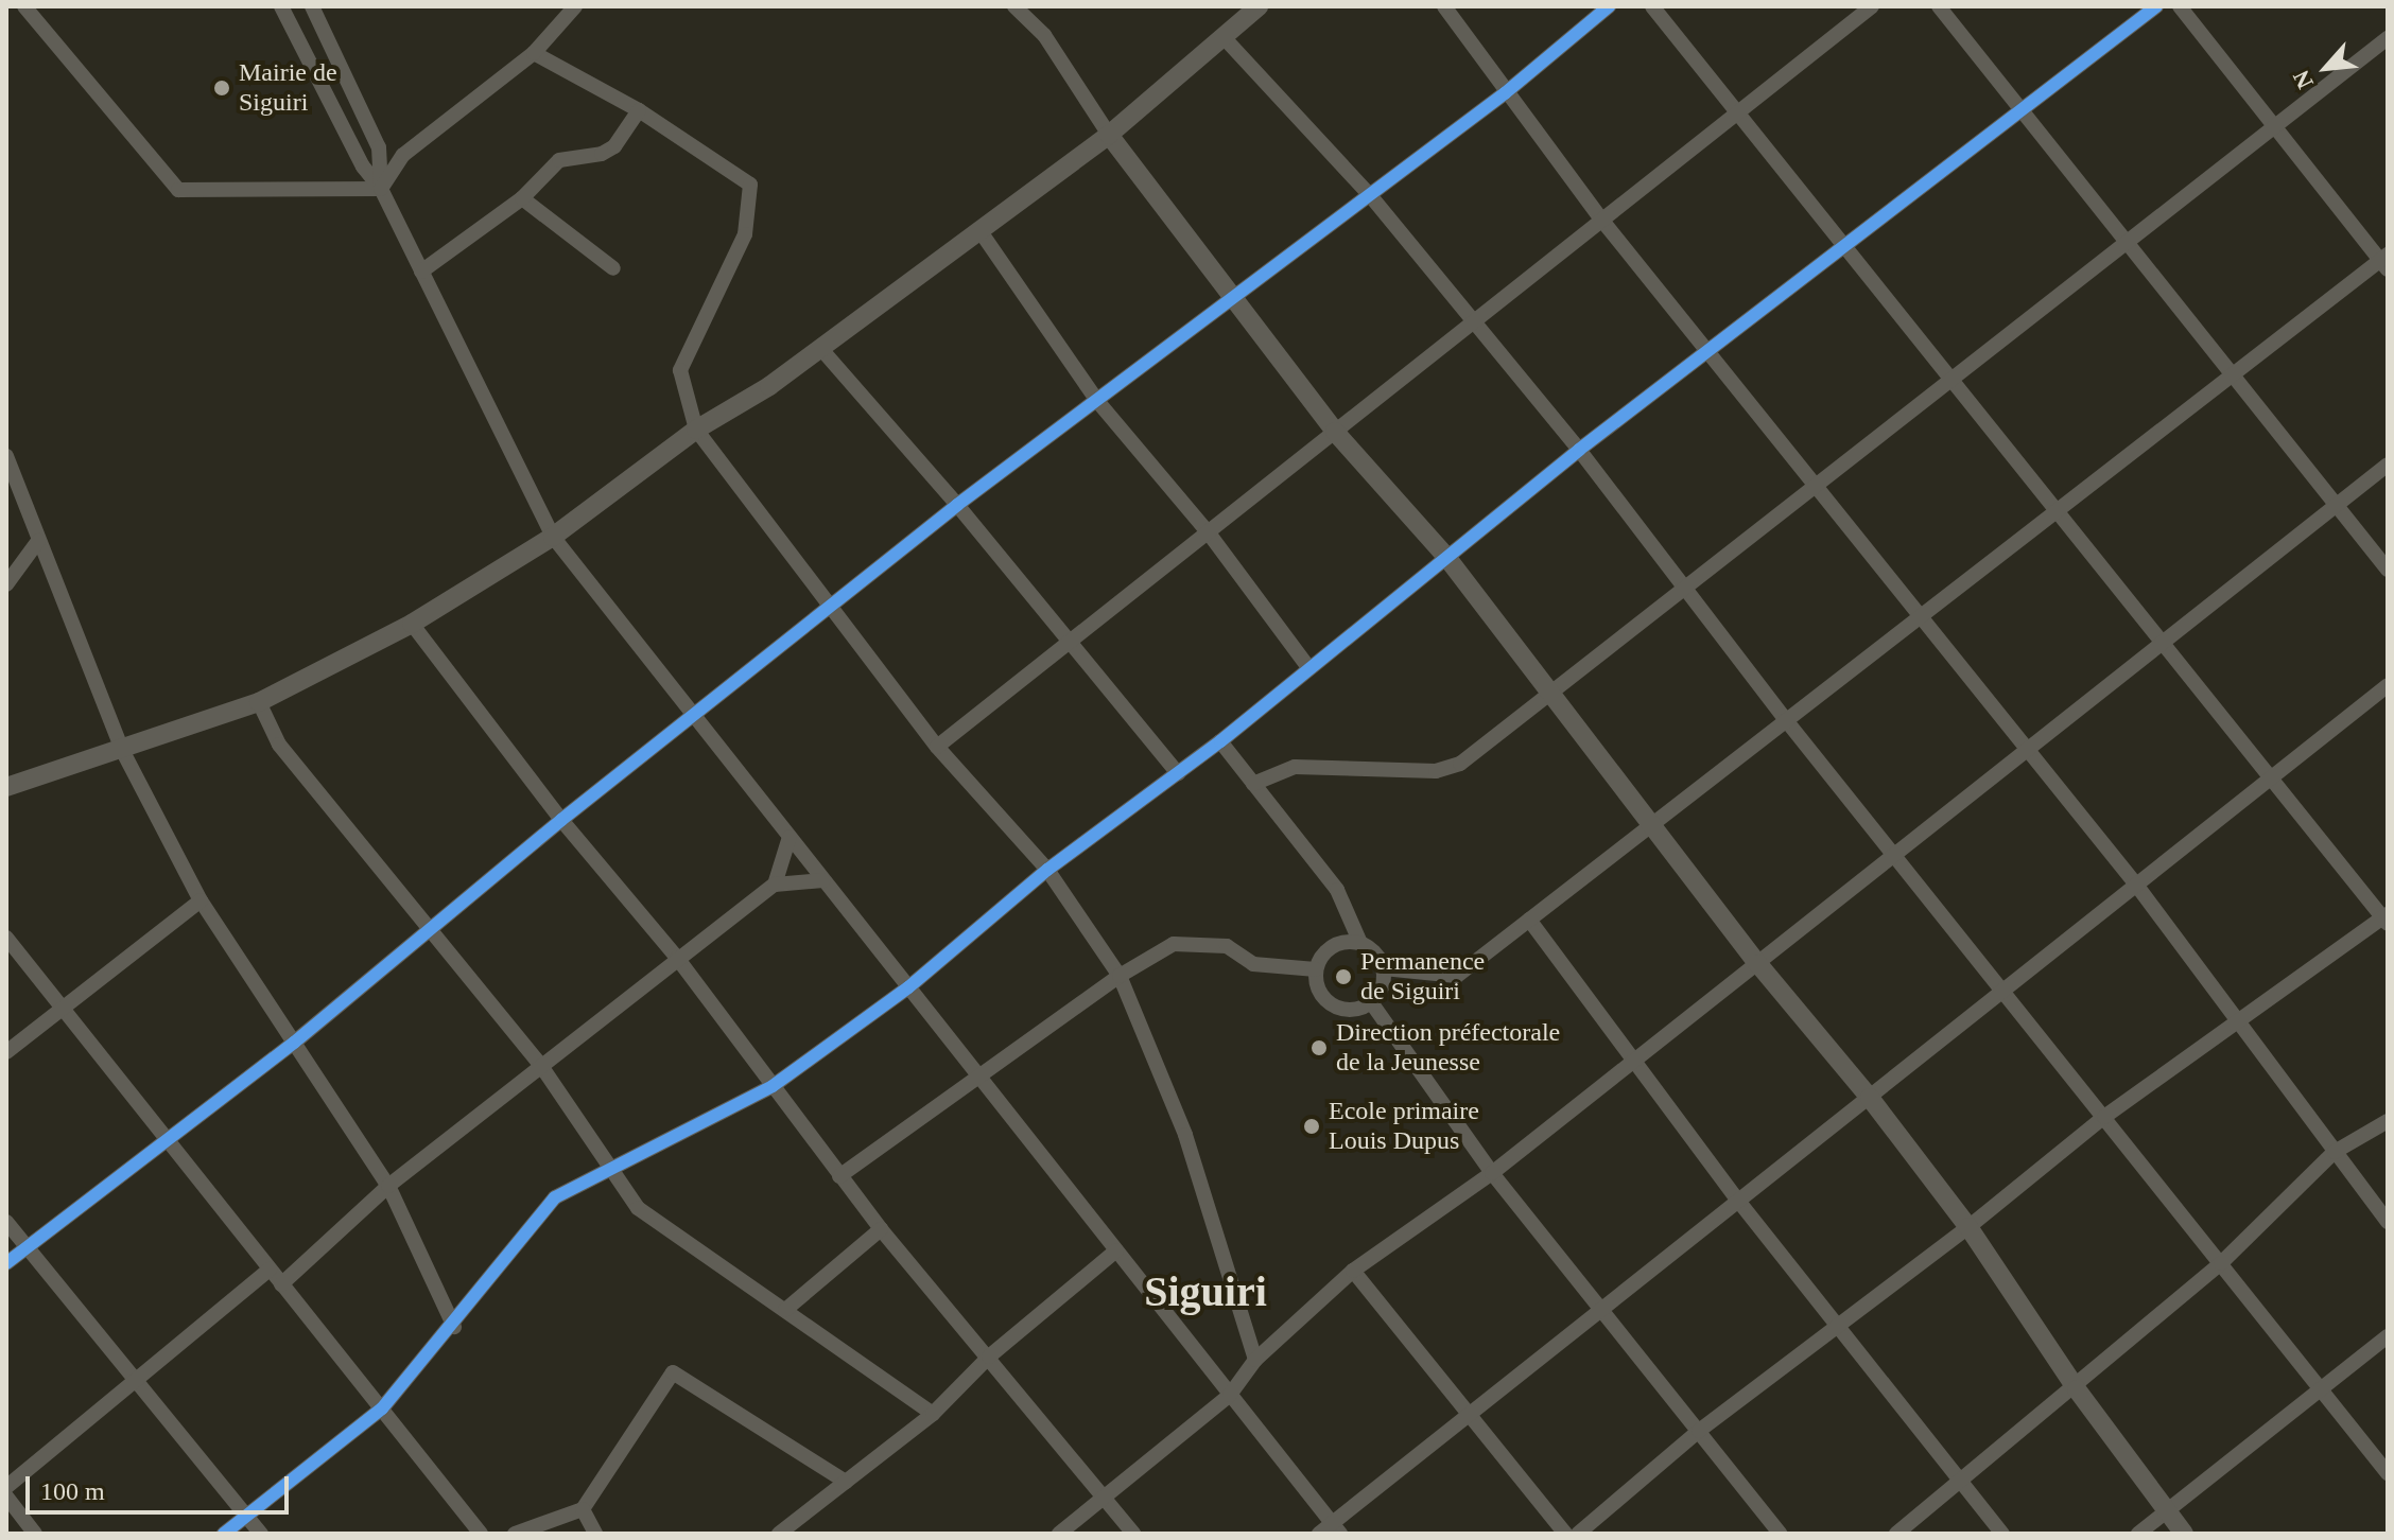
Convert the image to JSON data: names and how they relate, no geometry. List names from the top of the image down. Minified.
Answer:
{"districts":["Siguiri"],"places":["Mairie de Siguiri","Permanence de Siguiri","Direction préfectorale de la Jeunesse","Ecole primaire Louis Dupus"],"scale_bar":"100 m","north":"bottom left"}
